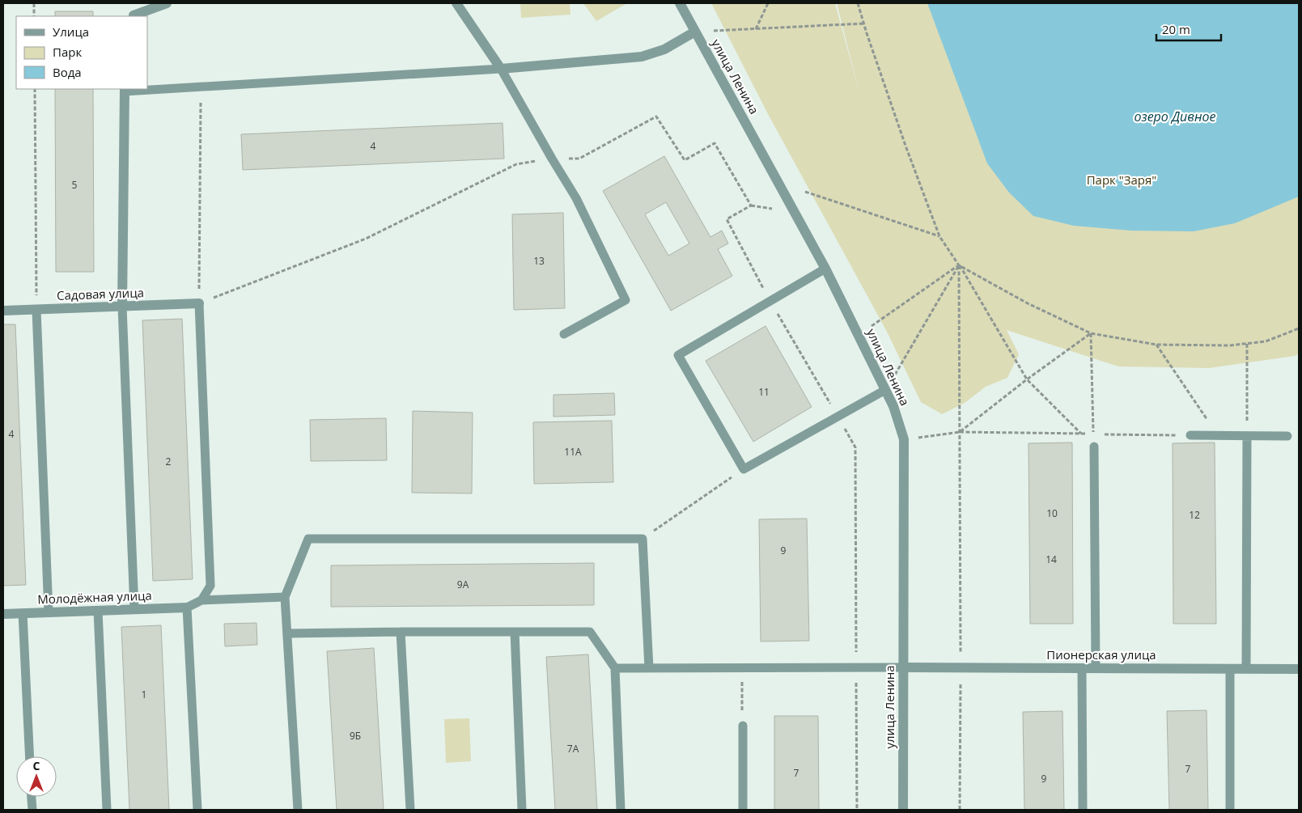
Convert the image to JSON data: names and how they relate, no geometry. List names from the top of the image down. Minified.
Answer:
{"streets":{"street":["улица Ленина","Садовая улица","Молодёжная улица","Пионерская улица"]},"crossings":[["улица Ленина","Пионерская улица"]],"water":["озеро Дивное"],"parks":["Парк \"Заря\""],"house_numbers":["4","5","13","11","4","11А","2","10","12","9","14","9А","1","9Б","7А","7","7","9"],"legend":["Улица","Парк","Вода"],"scale_bar":"20 m","north":"top"}
